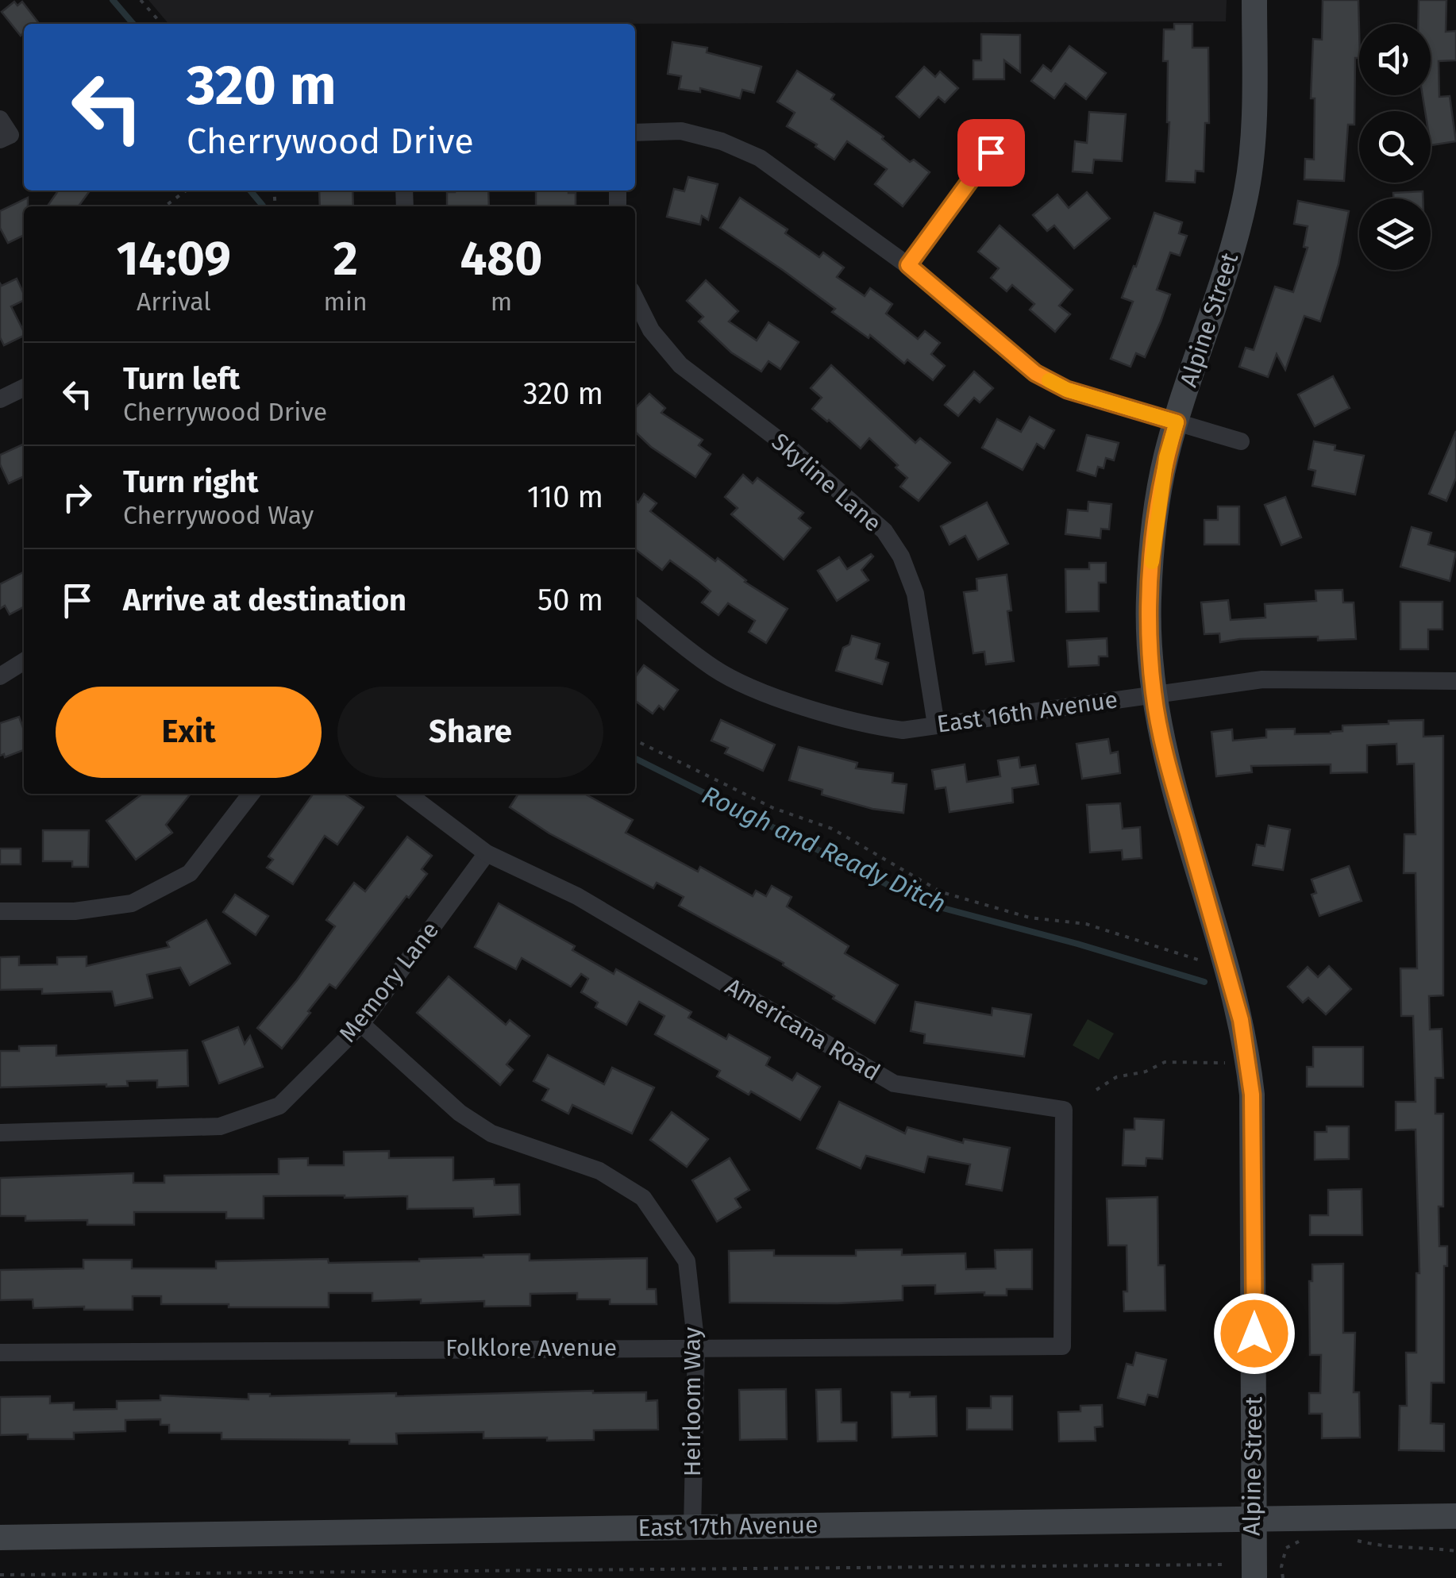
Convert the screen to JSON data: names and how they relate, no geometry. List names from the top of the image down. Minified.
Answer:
{"streets":{"street":["Alpine Street","Skyline Lane","East 16th Avenue","Memory Lane","Americana Road","Folklore Avenue","Heirloom Way","East 17th Avenue"]},"crossings":[["Alpine Street","East 16th Avenue"],["Alpine Street","East 17th Avenue"],["Skyline Lane","East 16th Avenue"],["Memory Lane","Americana Road"],["Memory Lane","Heirloom Way"],["Americana Road","Folklore Avenue"],["Folklore Avenue","Heirloom Way"],["Heirloom Way","East 17th Avenue"]],"water":["Rough and Ready Ditch"],"page":{"turn":["320 m","Cherrywood Drive"],"eta":["14:09","Arrival","2","min","480","m"],"list":[{"name":"Turn left","note":"Cherrywood Drive","value":"320 m"},{"name":"Turn right","note":"Cherrywood Way","value":"110 m"},{"name":"Arrive at destination","value":"50 m"}],"buttons":["Exit","Share"]}}
